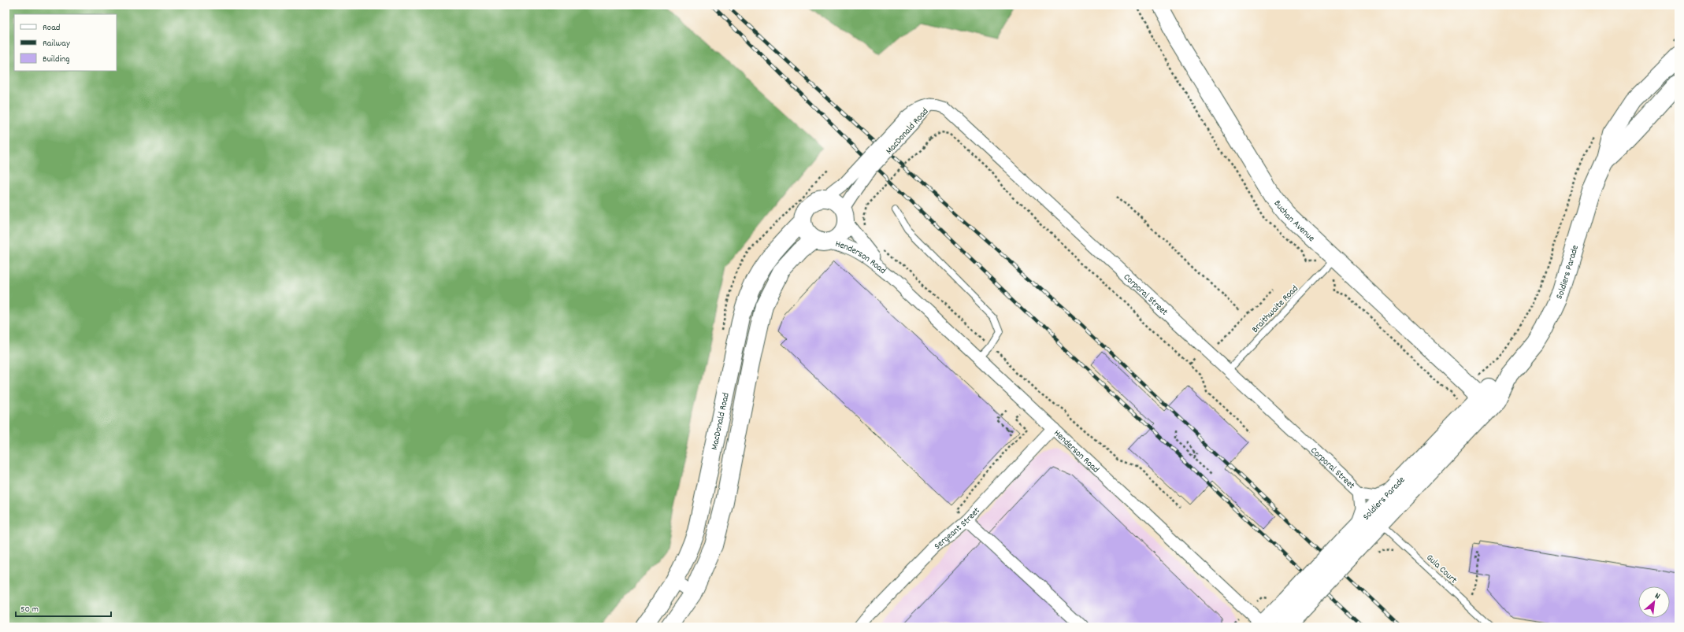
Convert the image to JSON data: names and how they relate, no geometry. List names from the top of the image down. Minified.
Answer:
{"streets":{"street":["MacDonald Road","Buchan Avenue","Henderson Road","Soldiers Parade","Corporal Street","Sergeant Street"],"lane":["Braithwaite Road","Gula Court"]},"crossings":[["MacDonald Road","Henderson Road"],["MacDonald Road","Corporal Street"],["Buchan Avenue","Soldiers Parade"],["Buchan Avenue","Braithwaite Road"],["Henderson Road","Soldiers Parade"],["Henderson Road","Sergeant Street"],["Soldiers Parade","Corporal Street"],["Soldiers Parade","Gula Court"],["Corporal Street","Braithwaite Road"]],"legend":["Road","Railway","Building"],"scale_bar":"50 m","north":"top right"}
